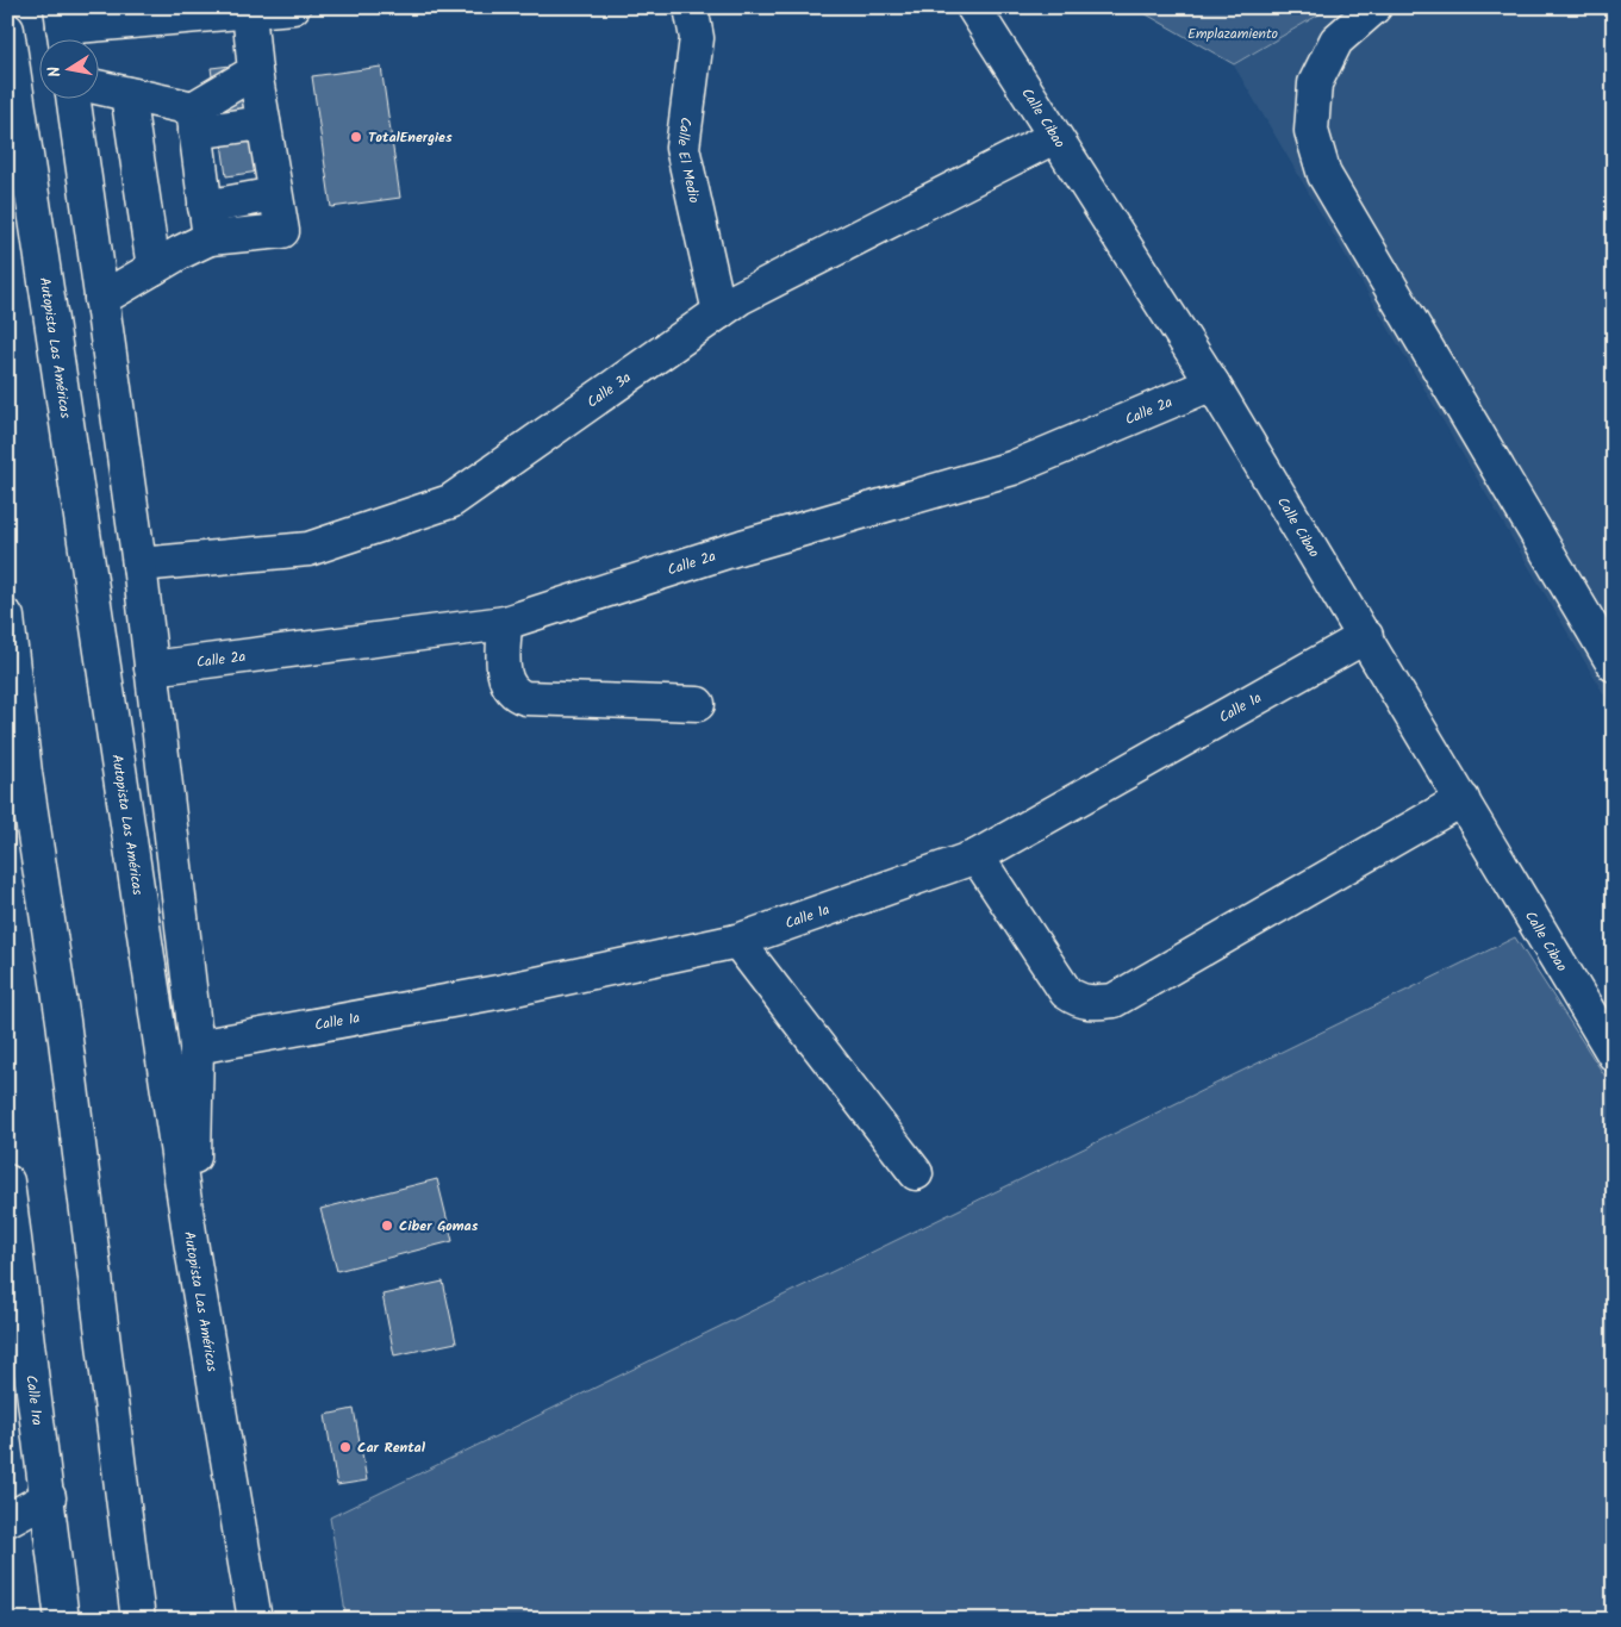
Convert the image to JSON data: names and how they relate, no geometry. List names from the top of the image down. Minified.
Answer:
{"streets":{"main road":["Calle Cibao","Calle El Medio","Autopista Las Américas","Calle 3a","Calle 2a","Calle 1a","Calle 1ra"]},"crossings":[["Calle Cibao","Calle 3a"],["Calle Cibao","Calle 2a"],["Calle Cibao","Calle 1a"],["Calle El Medio","Calle 3a"]],"parks":["Emplazamiento"],"places":["TotalEnergies","Ciber Gomas","Car Rental"],"north":"left"}
